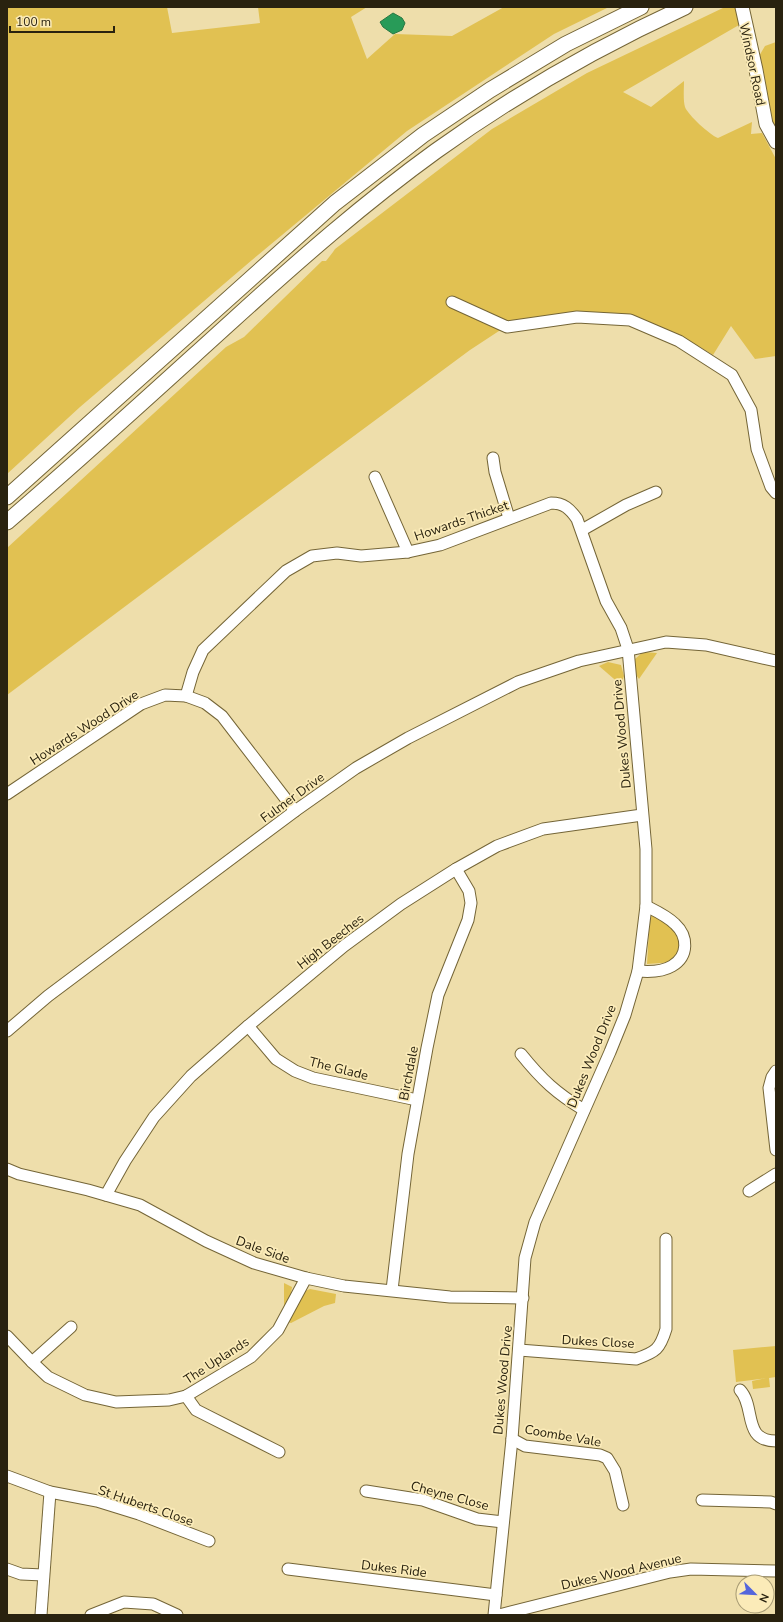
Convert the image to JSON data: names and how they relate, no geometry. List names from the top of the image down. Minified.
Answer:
{"streets":{"main road":["Windsor Road"],"street":["Howards Thicket","Howards Wood Drive","Dukes Wood Drive","Fulmer Drive","High Beeches","The Glade","Birchdale","Dale Side","Dukes Close","The Uplands","Coombe Vale","Cheyne Close","St Huberts Close","Dukes Ride","Dukes Wood Avenue"]},"crossings":[["Howards Thicket","Howards Wood Drive"],["Howards Thicket","Dukes Wood Drive"],["Howards Thicket","Fulmer Drive"],["Howards Wood Drive","Fulmer Drive"],["Dukes Wood Drive","Fulmer Drive"],["Dukes Wood Drive","High Beeches"],["Dukes Wood Drive","Dale Side"],["Dukes Wood Drive","Dukes Close"],["Dukes Wood Drive","Coombe Vale"],["Dukes Wood Drive","Cheyne Close"],["Dukes Wood Drive","Dukes Ride"],["High Beeches","The Glade"],["High Beeches","Birchdale"],["High Beeches","Dale Side"],["The Glade","Birchdale"],["Birchdale","Dale Side"],["Dale Side","The Uplands"]],"scale_bar":"100 m","north":"bottom right"}
